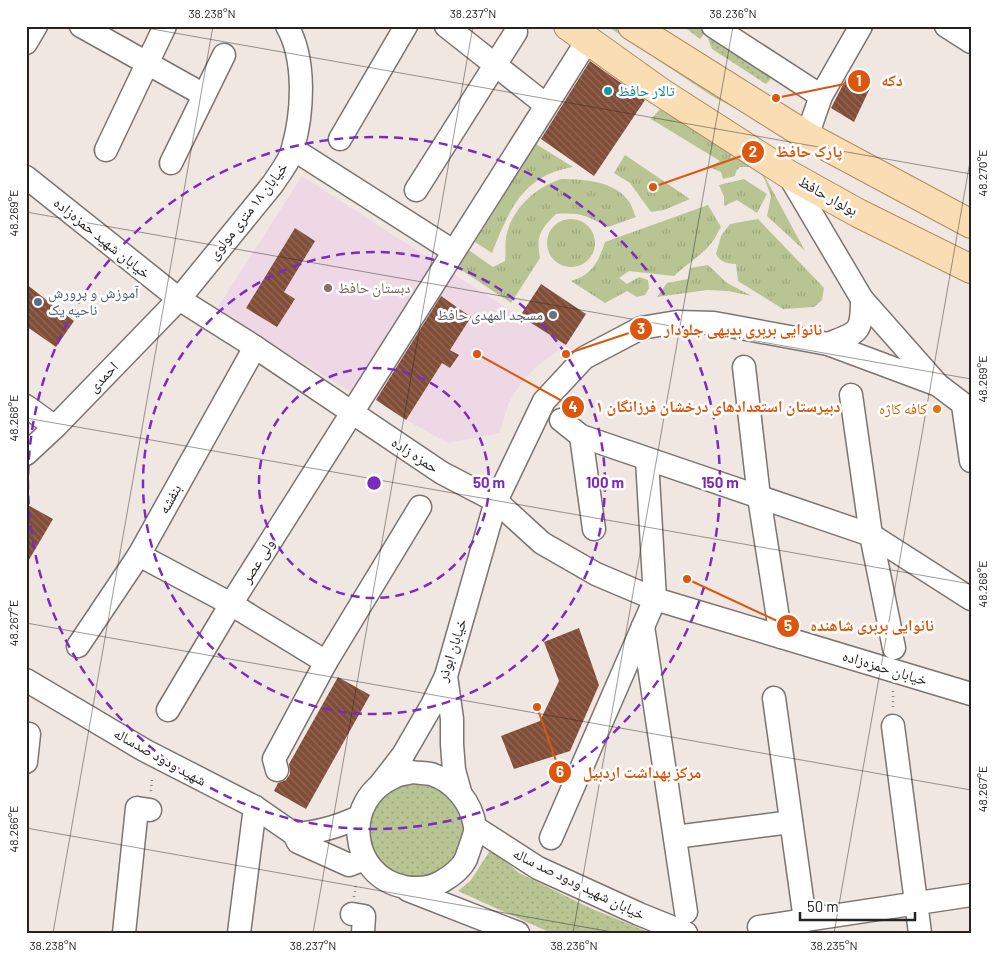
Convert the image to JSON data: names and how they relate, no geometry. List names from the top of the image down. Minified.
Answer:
{"streets":{"main road":["بولوار حافظ"],"street":["خیابان ۱۸ متری مولوی","خیابان شهید حمزه‌زاده","احمدی","حمزه زاده","بنفشه","ولی عصر","خیابان ابوذر","خیابان حمزه‌زاده","شهید ودود صدساله","خیابان شهید ودود صد ساله"]},"crossings":[["خیابان ۱۸ متری مولوی","خیابان شهید حمزه‌زاده"],["خیابان ۱۸ متری مولوی","احمدی"],["خیابان ۱۸ متری مولوی","حمزه زاده"],["خیابان شهید حمزه‌زاده","احمدی"],["خیابان شهید حمزه‌زاده","حمزه زاده"],["احمدی","حمزه زاده"],["حمزه زاده","بنفشه"],["حمزه زاده","ولی عصر"],["حمزه زاده","خیابان ابوذر"],["حمزه زاده","خیابان حمزه‌زاده"],["خیابان ابوذر","شهید ودود صدساله"],["خیابان ابوذر","خیابان شهید ودود صد ساله"],["شهید ودود صدساله","خیابان شهید ودود صد ساله"]],"places":["تالار حافظ","دکه","پارک حافظ","دبستان حافظ","آموزش و پرورش ناحیه یک","مسجد المهدی حافظ","دبیرستان استعدادهای درخشان فرزانگان ۱","نانوایی بربری بدیهی جلودار","کافه کاژه","نانوایی بربری شاهنده","مرکز بهداشت اردبیل"],"scale_bar":"50 m","coordinates":["38.238°N","38.237°N","38.236°N","48.270°E","48.269°E","48.268°E","48.267°E","48.266°E","38.235°N"],"rings":["50 m","100 m","150 m"]}
